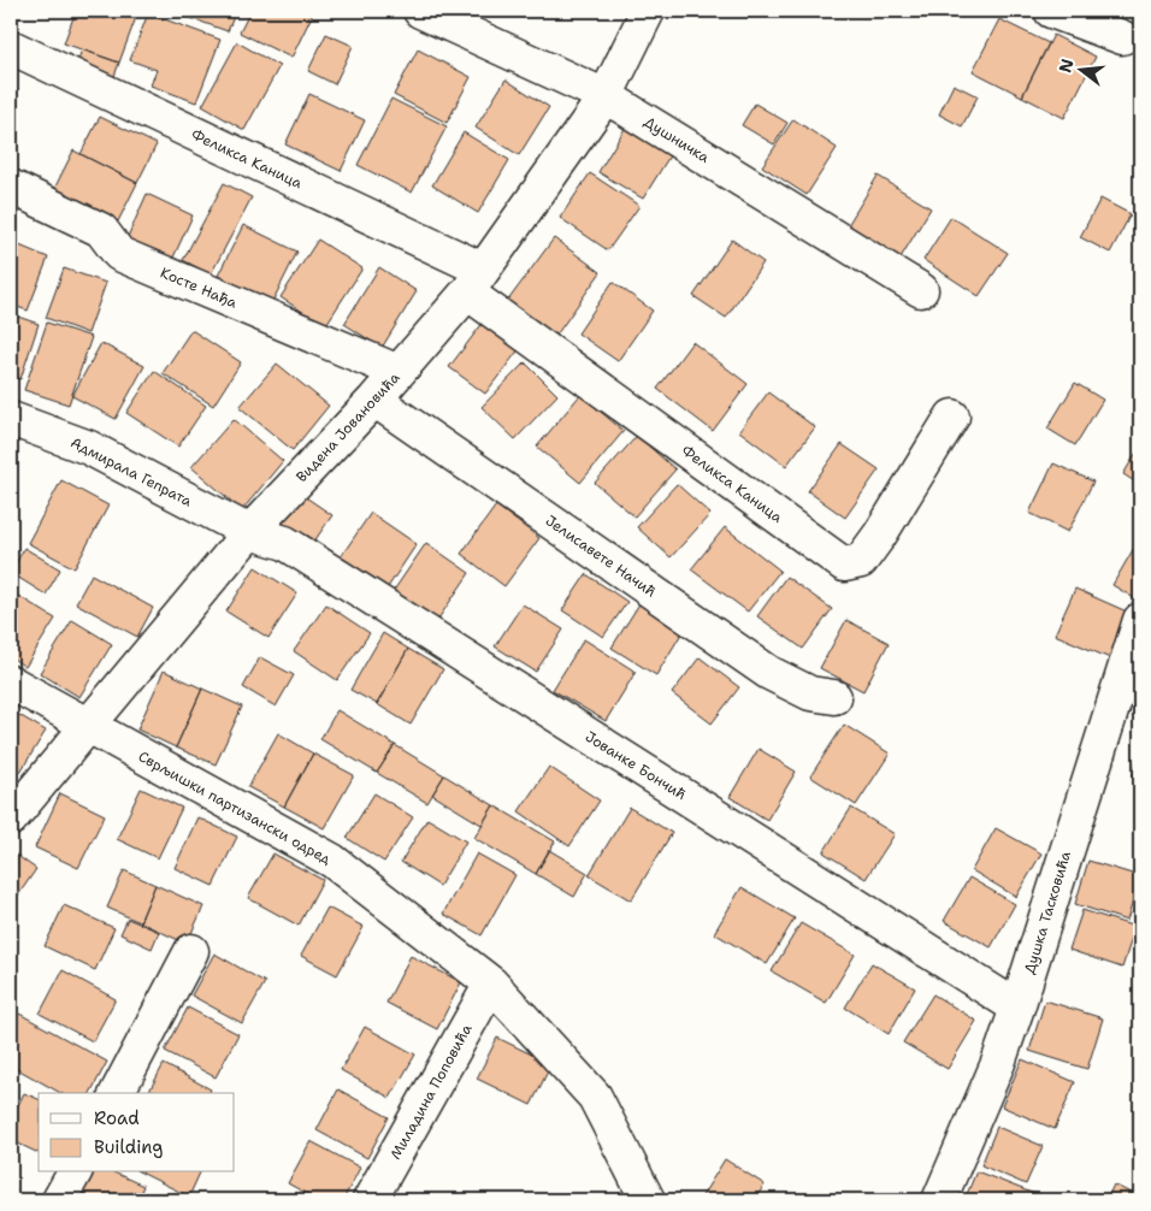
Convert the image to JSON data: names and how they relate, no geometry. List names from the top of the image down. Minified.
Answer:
{"streets":{"street":["Душничка","Феликса Каница","Косте Нађа","Видена Јовановића","Адмирала Гепрата","Јелисавете Начић","Јованке Бончић","Сврљишки партизански одред","Душка Тасковића","Миладина Поповића"]},"crossings":[["Душничка","Видена Јовановића"],["Феликса Каница","Видена Јовановића"],["Косте Нађа","Видена Јовановића"],["Видена Јовановића","Адмирала Гепрата"],["Видена Јовановића","Јелисавете Начић"],["Видена Јовановића","Јованке Бончић"],["Видена Јовановића","Сврљишки партизански одред"],["Адмирала Гепрата","Јованке Бончић"],["Јованке Бончић","Душка Тасковића"],["Сврљишки партизански одред","Миладина Поповића"]],"legend":["Road","Building"],"north":"left"}
